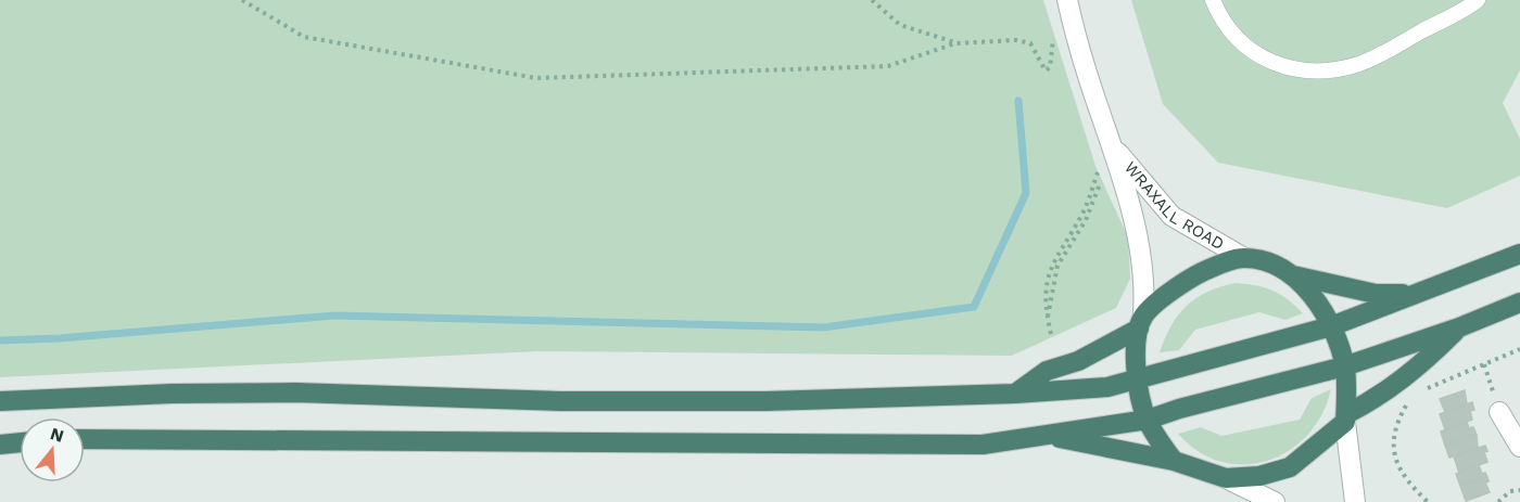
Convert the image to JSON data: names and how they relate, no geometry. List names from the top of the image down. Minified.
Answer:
{"streets":{"street":["WRAXALL ROAD"]},"north":"top"}
